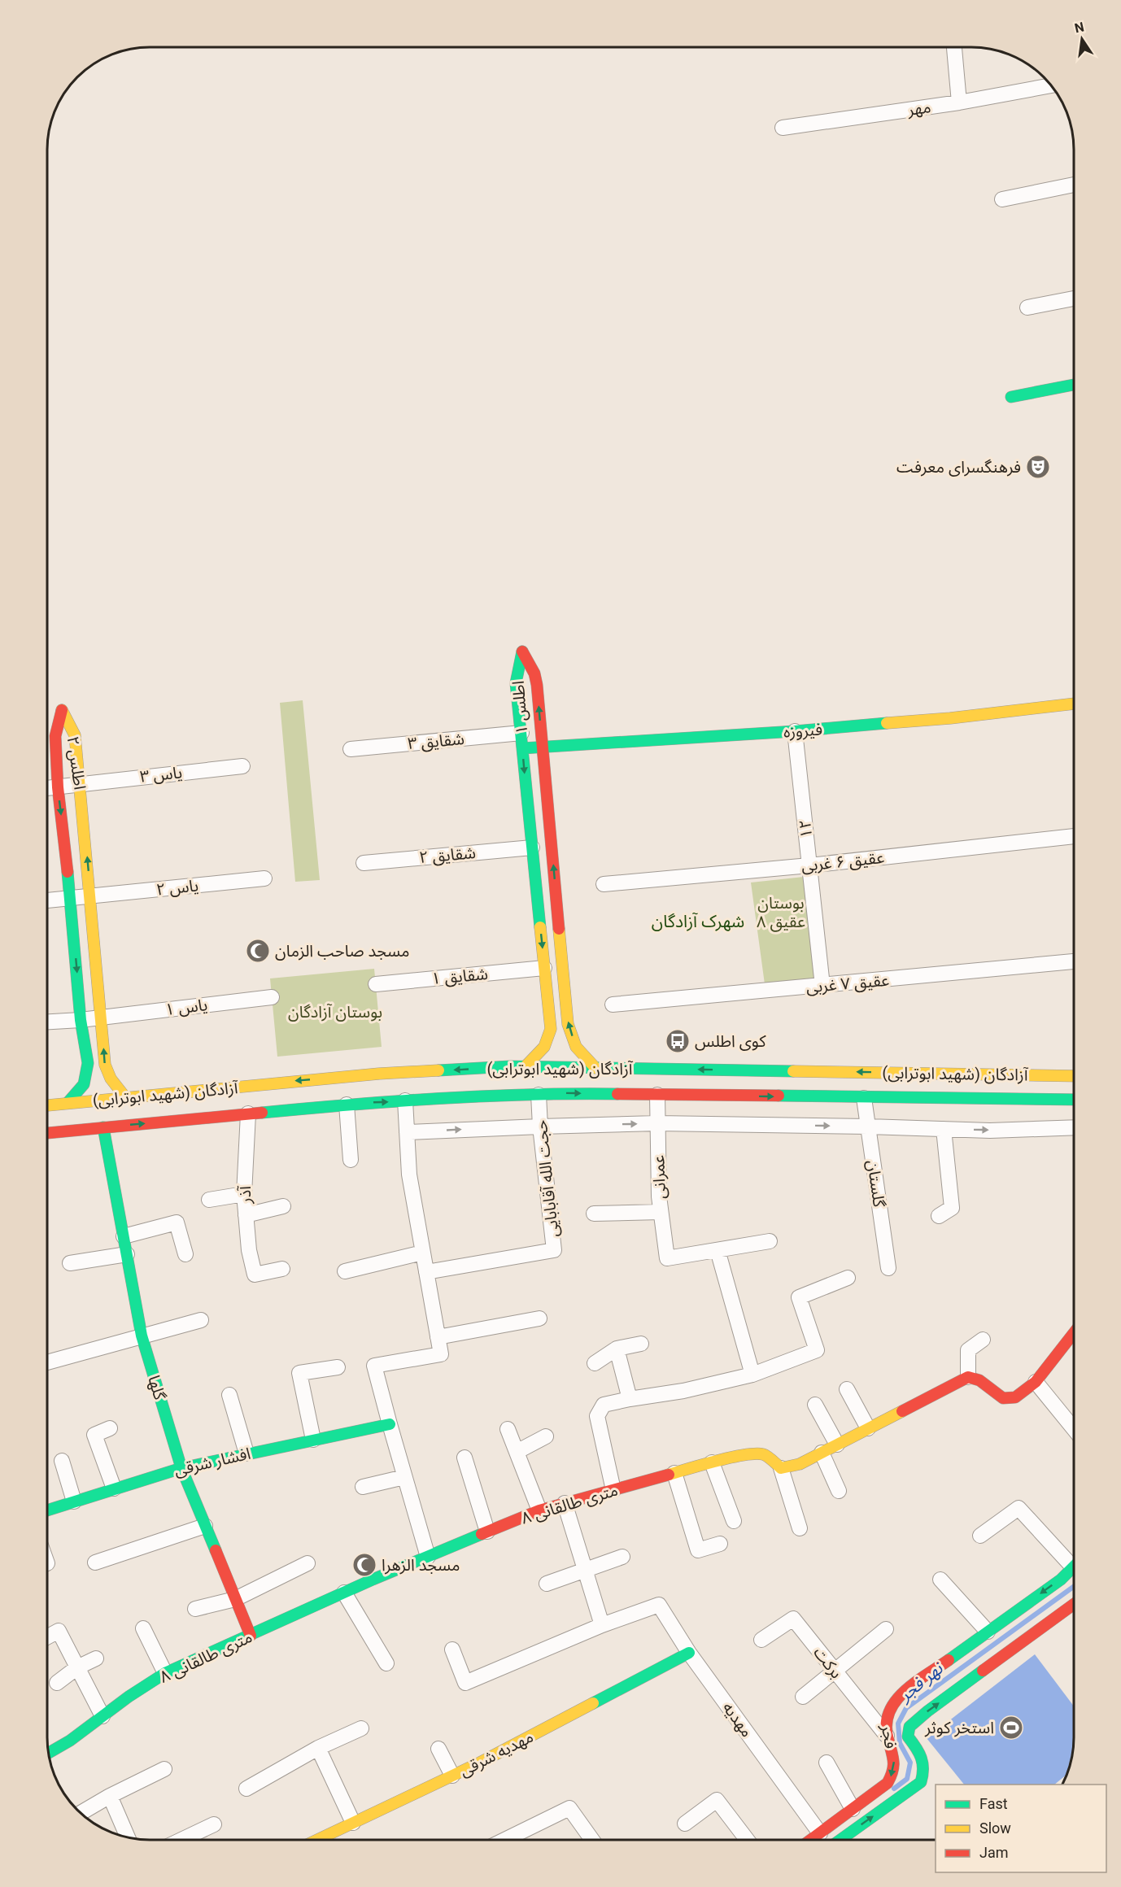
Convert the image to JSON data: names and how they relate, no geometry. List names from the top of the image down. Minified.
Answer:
{"streets":{"street":["مهر","اطلس ۱","فیروزه","شقایق ۳","اطلس ۲","یاس ۳","۱۲","شقایق ۲","عقیق ۶ غربی","یاس ۲","شقایق ۱","عقیق ۷ غربی","یاس ۱","آزادگان (شهید ابوترابی)","عمرانی","حجت الله آقابابایی","گلستان","آذر","گلها","افشار شرقی","۸ متری طالقانی","برکت","مهدیه","فجر","مهدیه شرقی"]},"crossings":[["اطلس ۱","فیروزه"],["اطلس ۱","شقایق ۳"],["اطلس ۱","شقایق ۲"],["اطلس ۱","شقایق ۱"],["اطلس ۱","آزادگان (شهید ابوترابی)"],["فیروزه","۱۲"],["اطلس ۲","یاس ۳"],["اطلس ۲","یاس ۲"],["اطلس ۲","یاس ۱"],["اطلس ۲","آزادگان (شهید ابوترابی)"],["۱۲","عقیق ۶ غربی"],["۱۲","عقیق ۷ غربی"],["آزادگان (شهید ابوترابی)","عمرانی"],["آزادگان (شهید ابوترابی)","حجت الله آقابابایی"],["آزادگان (شهید ابوترابی)","گلستان"],["آزادگان (شهید ابوترابی)","آذر"],["آزادگان (شهید ابوترابی)","گلها"],["گلها","افشار شرقی"],["گلها","۸ متری طالقانی"],["برکت","فجر"],["مهدیه","فجر"],["مهدیه","مهدیه شرقی"]],"districts":["شهرک آزادگان"],"water":["نهر فجر"],"parks":["بوستان عقیق ۸","بوستان آزادگان"],"places":{"theatre":["فرهنگسرای معرفت"],"mosque":["مسجد صاحب الزمان","مسجد الزهرا"],"bus stop":["کوی اطلس"],"sports":["استخر کوثر"]},"legend":["Fast","Slow","Jam"],"north":"top"}
